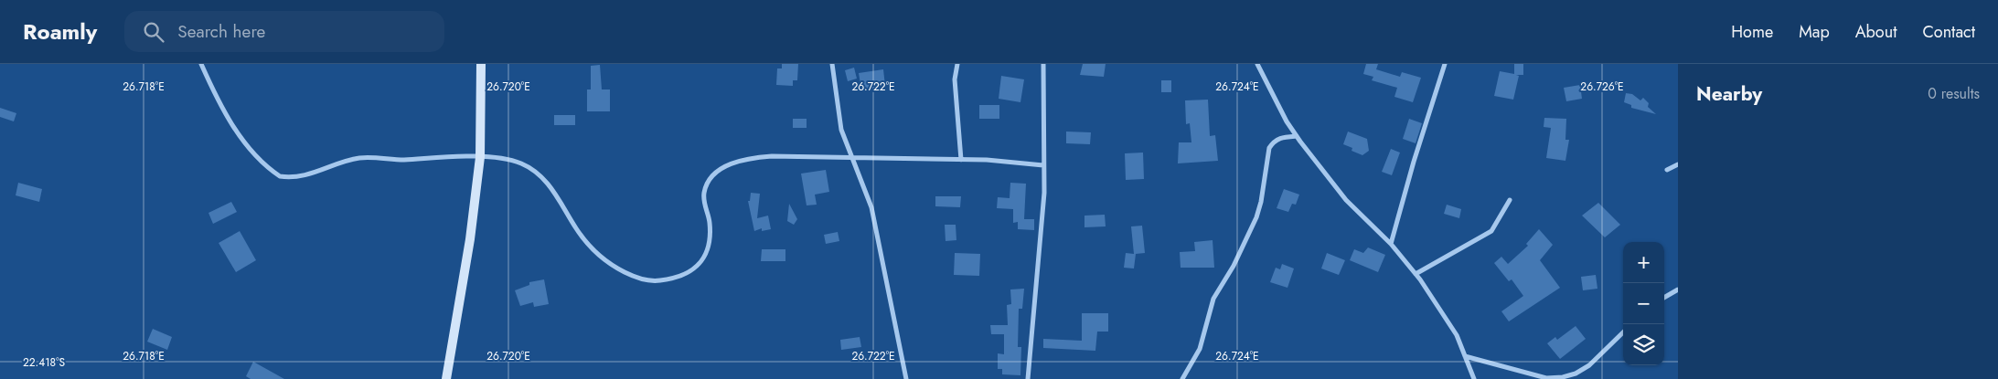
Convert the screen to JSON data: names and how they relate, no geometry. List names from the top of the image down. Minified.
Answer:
{"page":{"header":"Roamly","search":"Search here","nav":["Home","Map","About","Contact"],"heading":["Nearby","0 results"],"map_buttons":["+","−"]},"coordinates":["26.718°E","26.720°E","26.722°E","26.724°E","26.726°E","22.418°S"]}
